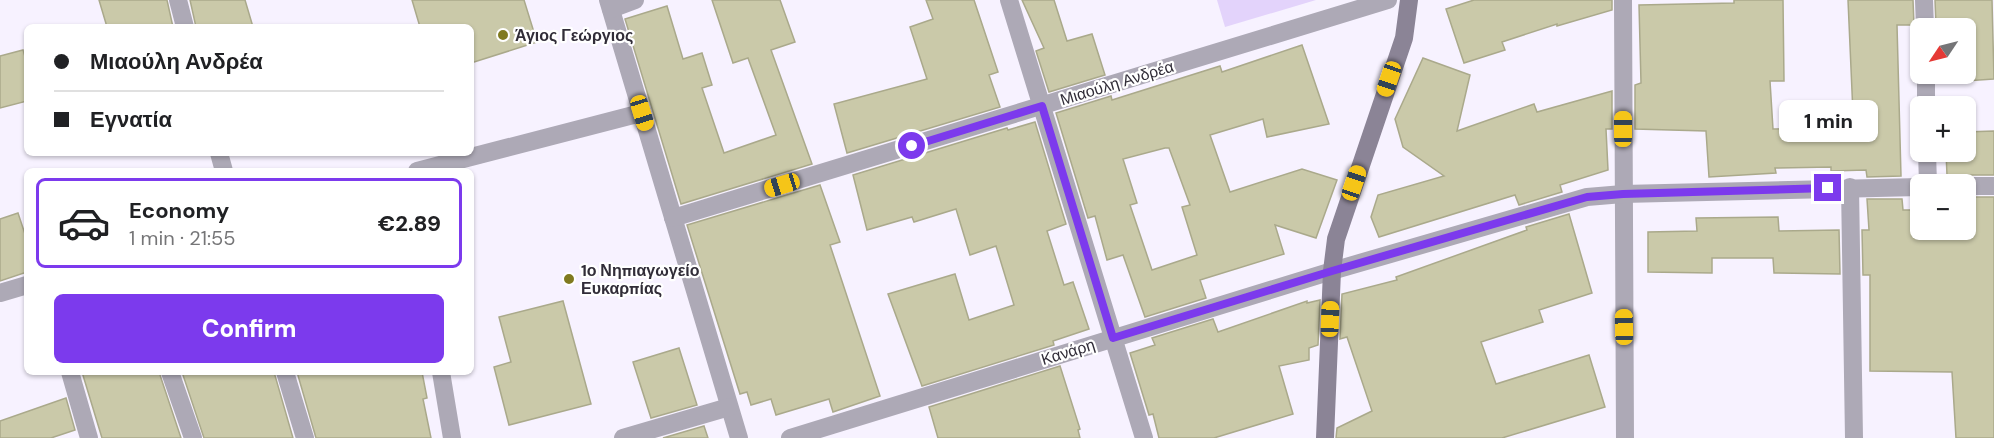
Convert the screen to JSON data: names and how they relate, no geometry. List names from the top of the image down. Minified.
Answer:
{"streets":{"street":["Μιαούλη Ανδρέα","Κανάρη"]},"places":["Άγιος Γεώργιος","1ο Νηπιαγωγείο Ευκαρπίας"],"north":"bottom left","page":{"map_buttons":["+","−"],"banner":["Μιαούλη Ανδρέα","Εγνατία"],"bubble":"1 min","list":[{"name":"Economy","note":"1 min · 21:55","value":"€2.89"}],"buttons":"Confirm"}}
